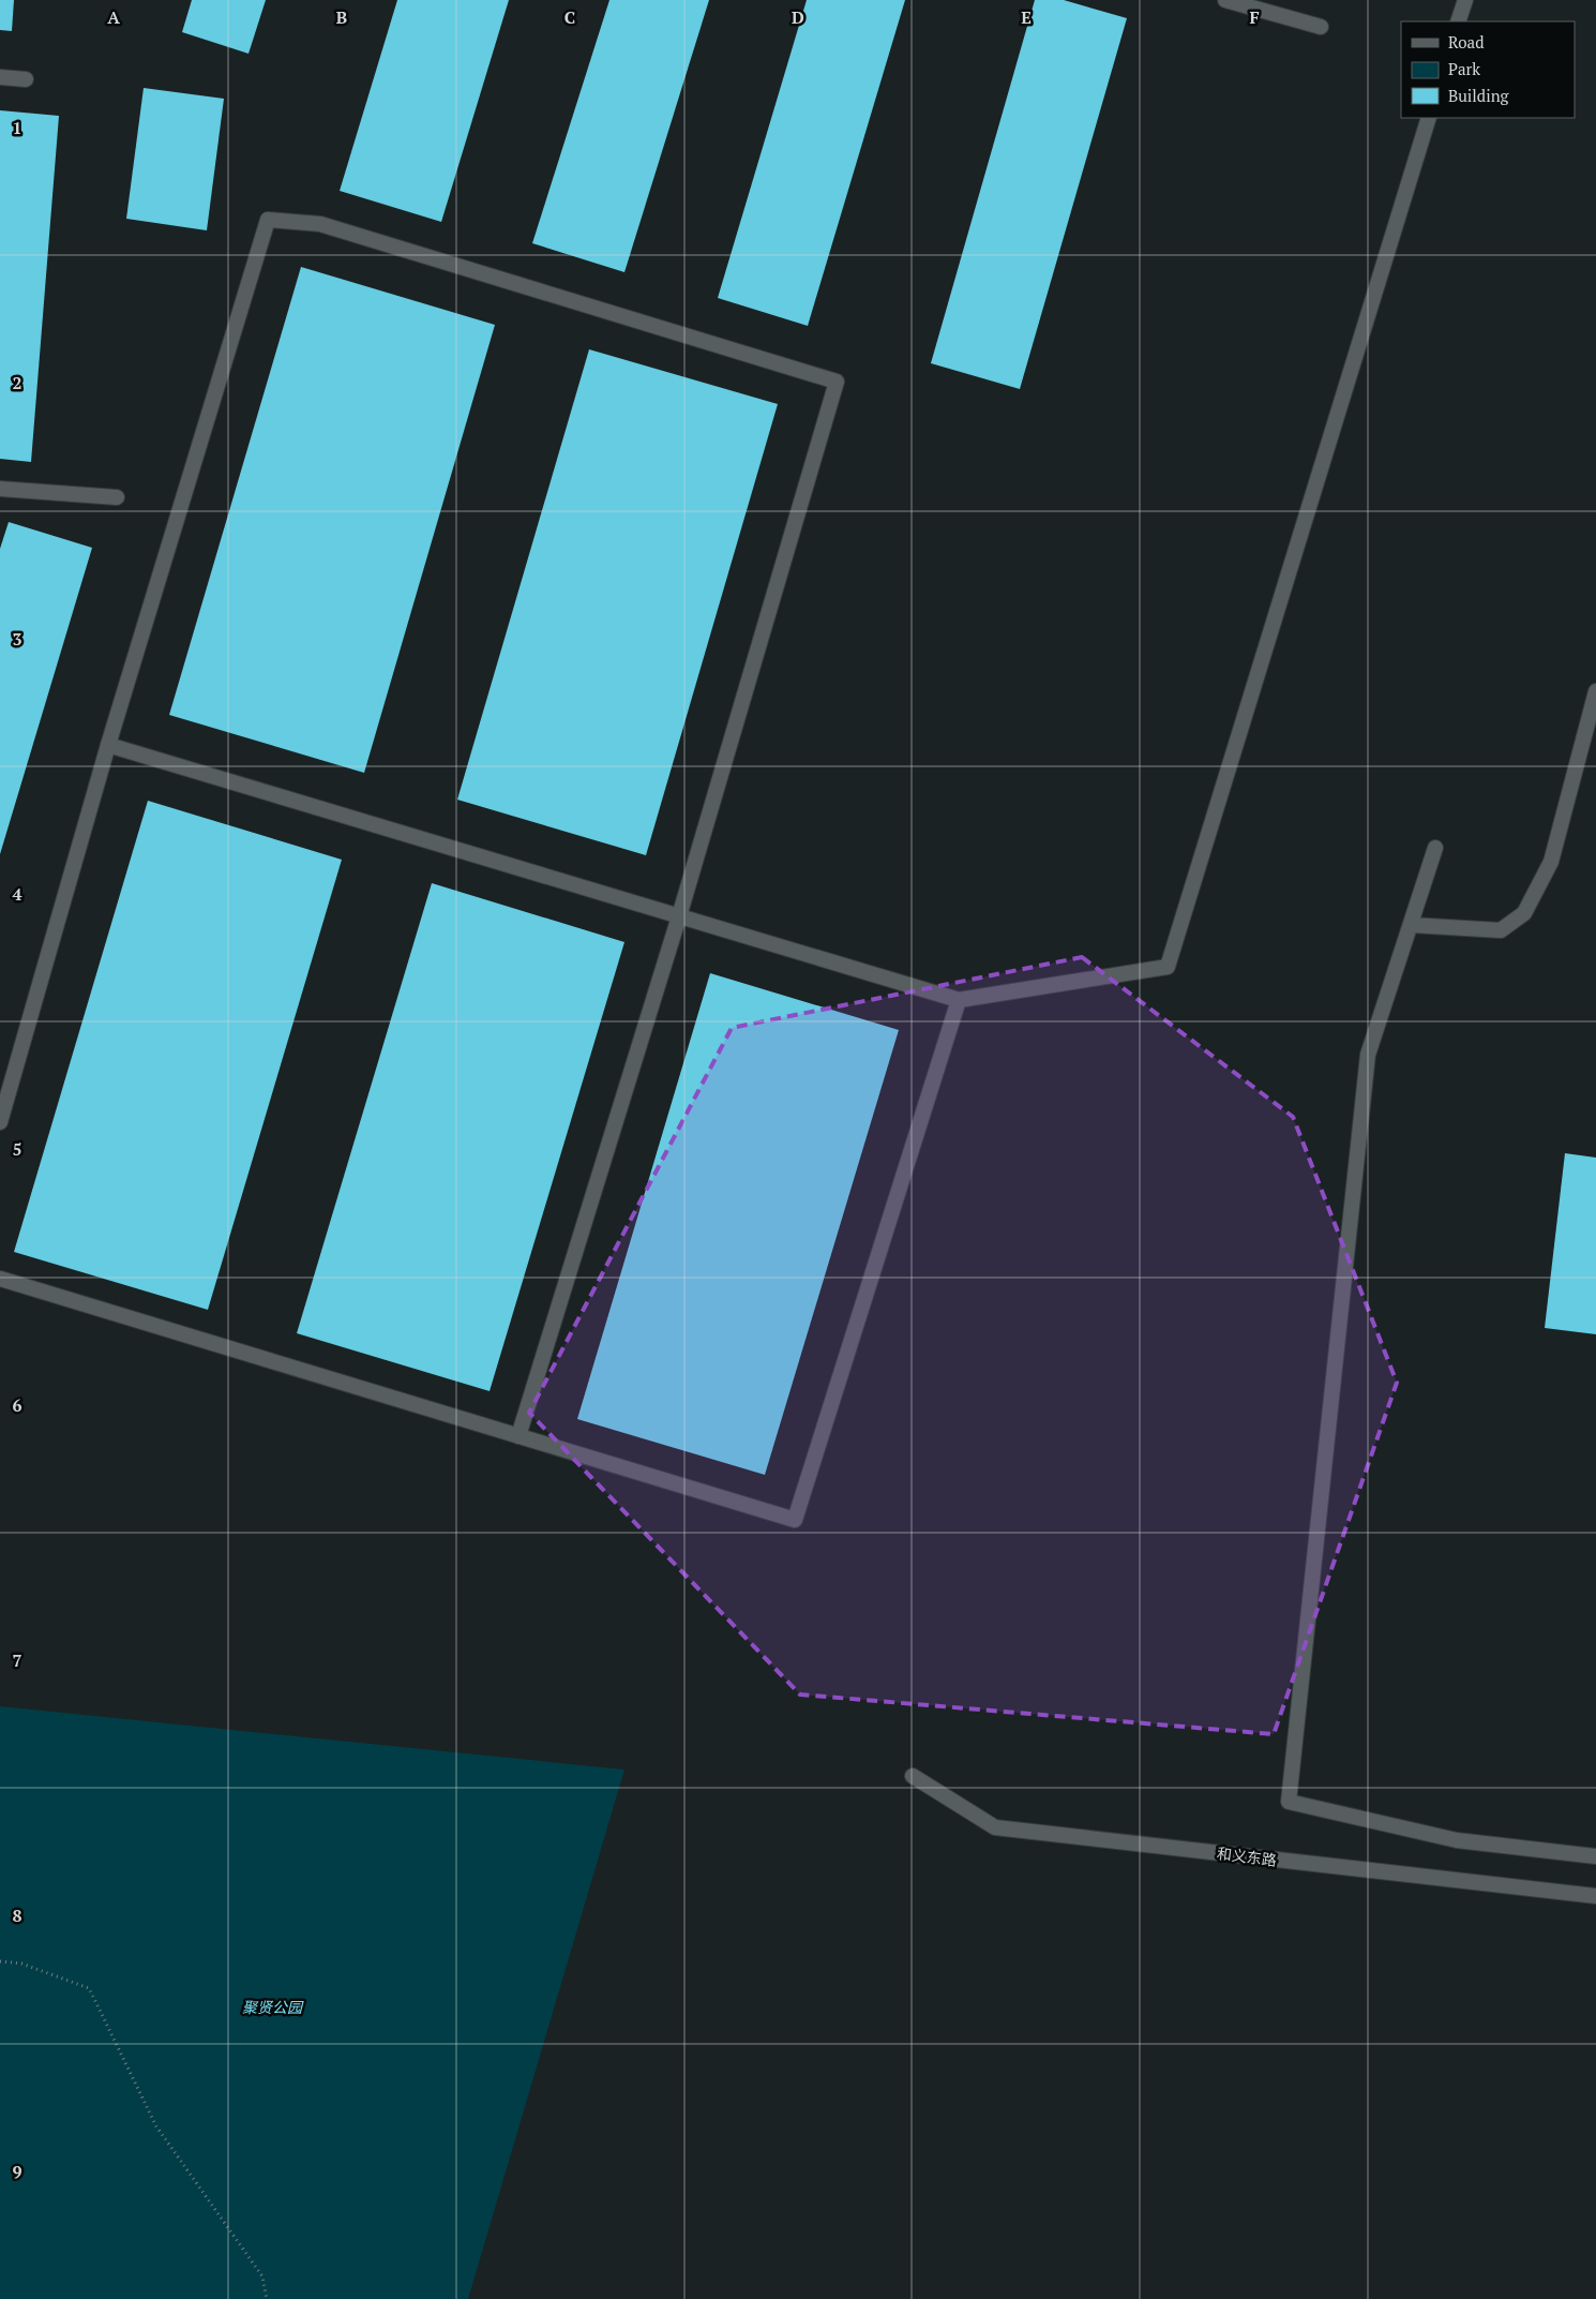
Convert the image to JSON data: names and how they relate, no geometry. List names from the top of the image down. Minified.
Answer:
{"streets":{"street":["和义东路"]},"parks":["聚贤公园"],"legend":["Road","Park","Building"],"grid":{"columns":["A","B","C","D","E","F"],"rows":["1","2","3","4","5","6","7","8","9"]}}
